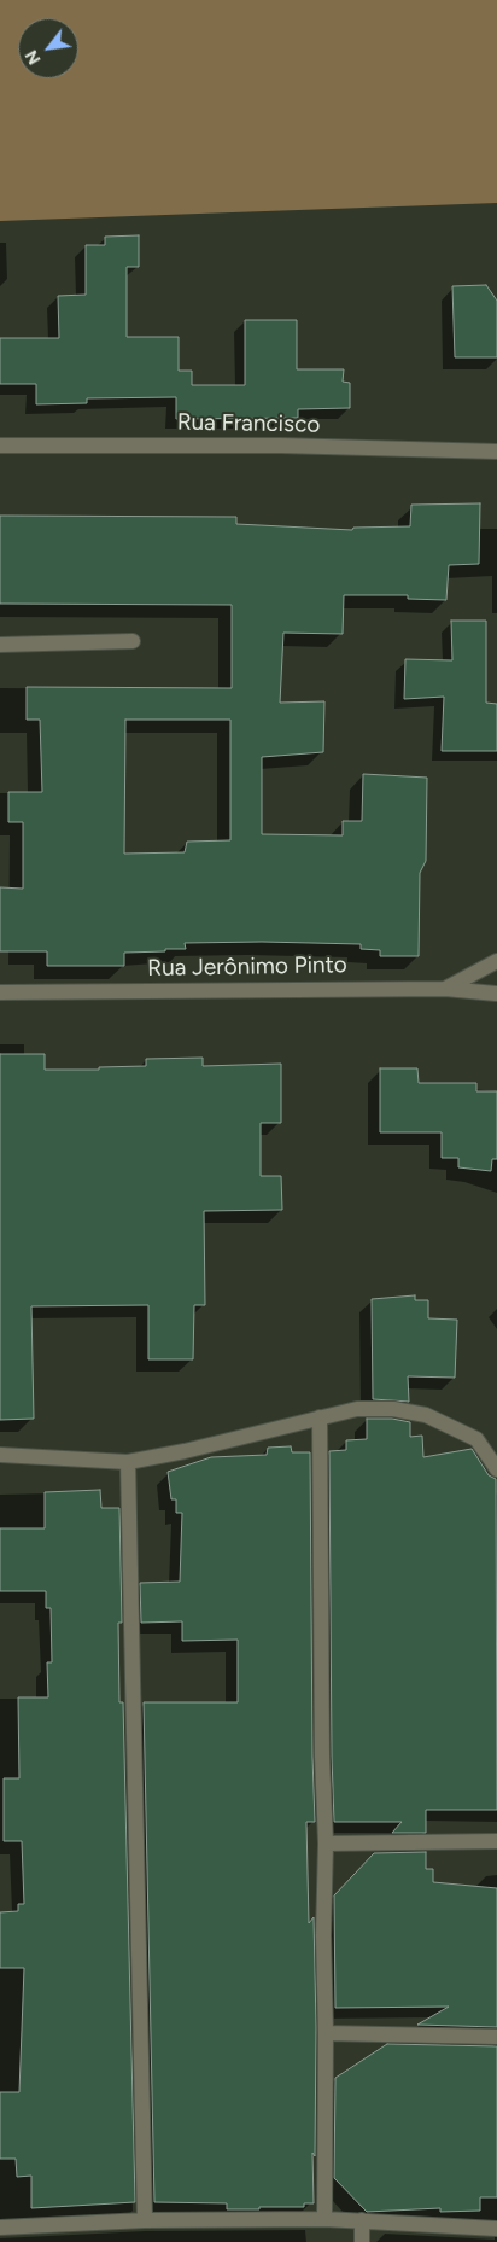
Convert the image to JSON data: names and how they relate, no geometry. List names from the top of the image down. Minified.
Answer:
{"streets":{"street":["Rua Francisco","Rua Jerônimo Pinto"]},"north":"bottom left"}
